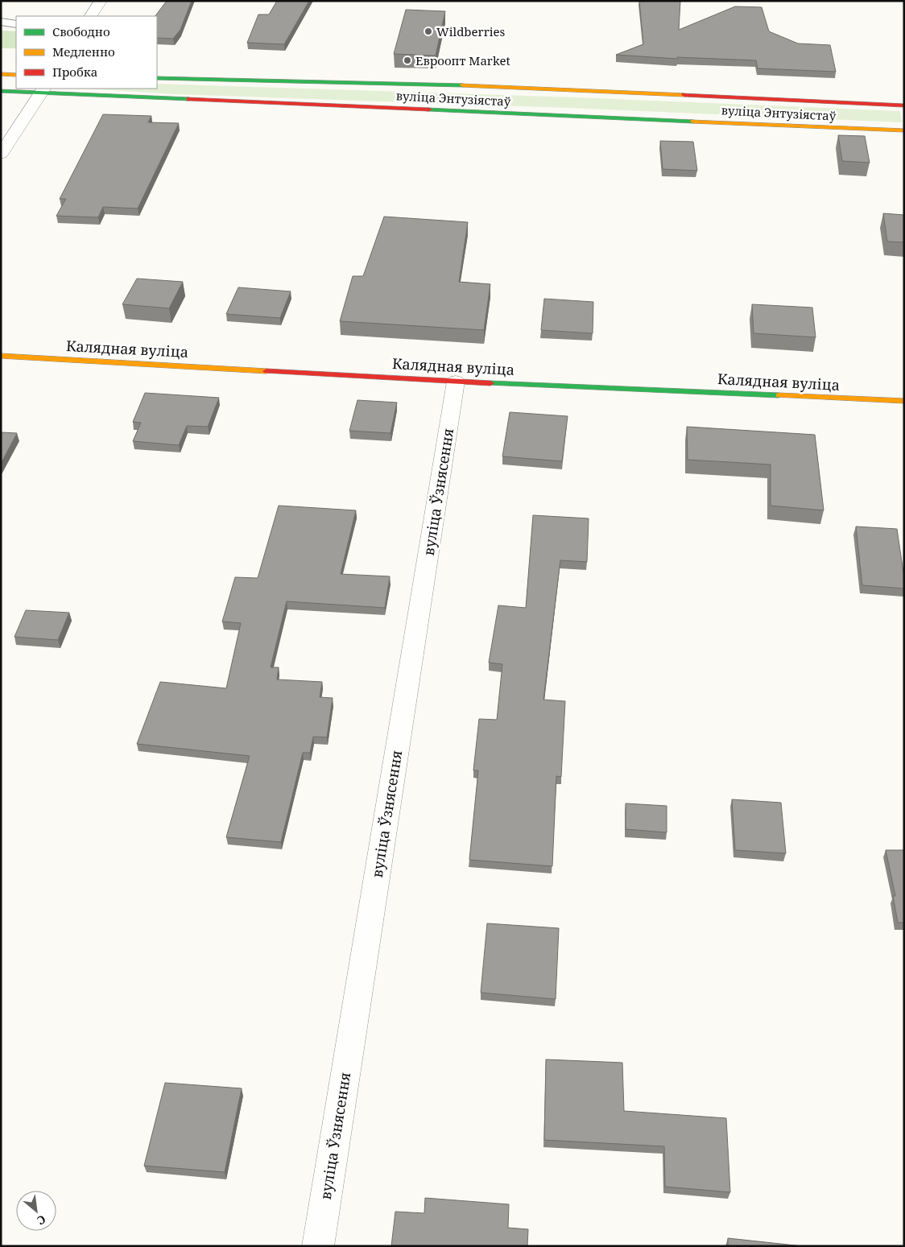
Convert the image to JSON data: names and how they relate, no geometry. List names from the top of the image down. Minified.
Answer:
{"streets":{"street":["вуліца Энтузіястаў","Калядная вуліца","вуліца Ўзнясення"]},"crossings":[["Калядная вуліца","вуліца Ўзнясення"]],"places":["Wildberries","Евроопт Market"],"legend":["Свободно","Медленно","Пробка"],"north":"bottom right"}
